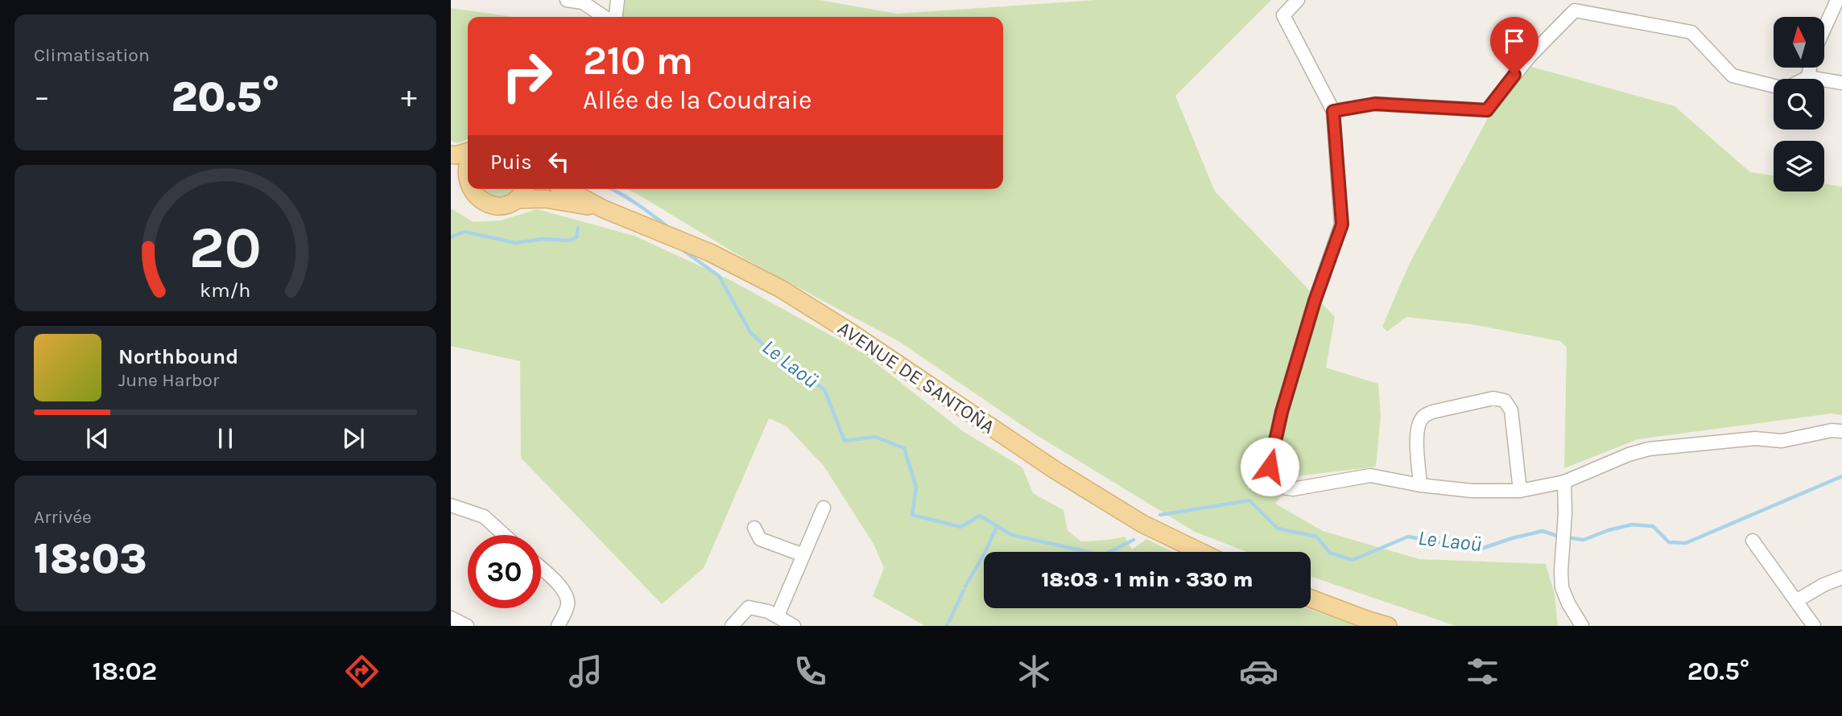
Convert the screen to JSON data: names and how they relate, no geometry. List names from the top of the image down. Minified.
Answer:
{"streets":{"main road":["AVENUE DE SANTOÑA"]},"water":["Le Laoü"],"north":"top","page":{"tile":["Climatisation",["Arrivée","18:03"]],"turn":["210 m","Allée de la Coudraie"],"heat":["−","20.5°","+"],"then":"Puis","song":["Northbound","June Harbor"],"limit":"30","trip":"18:03 · 1 min · 330 m","tabs":["18:02","20.5°"],"gauge":["20","km/h"]}}
